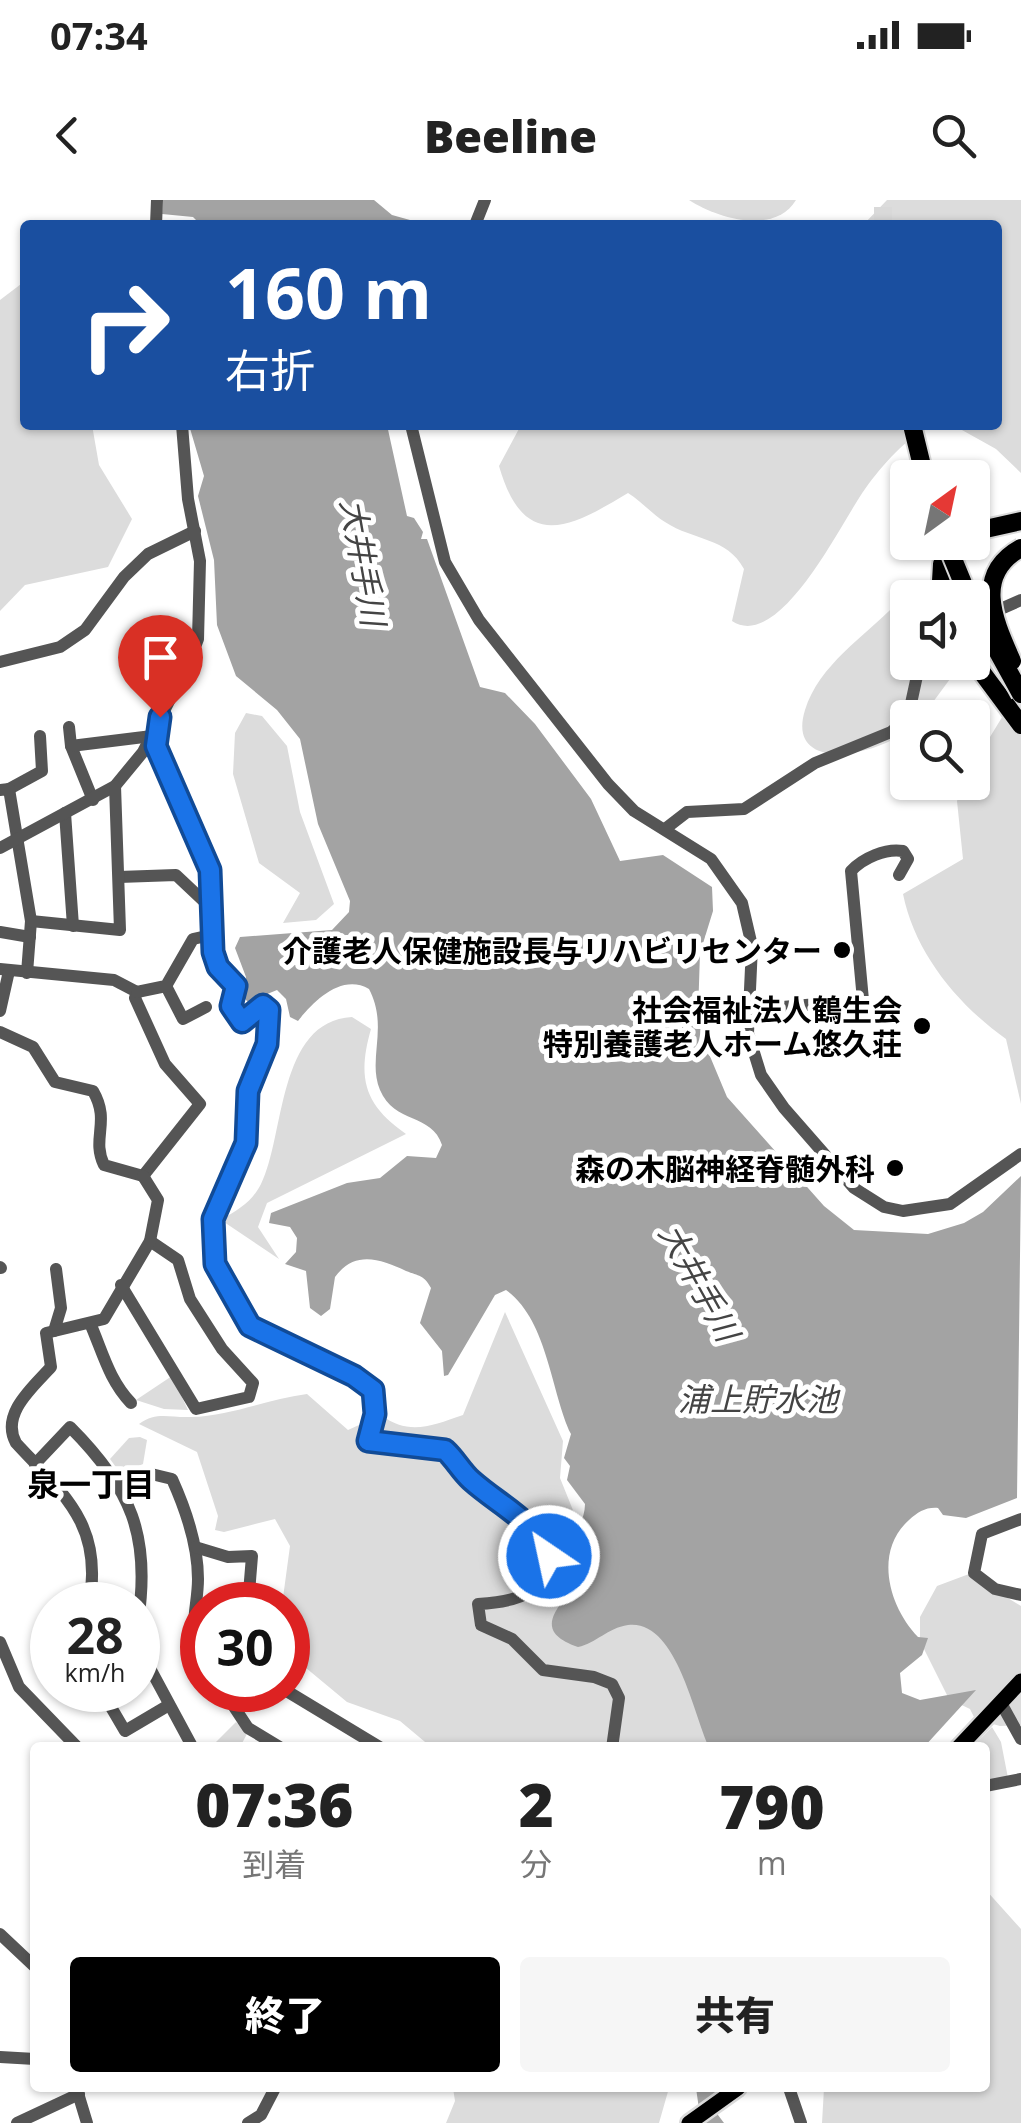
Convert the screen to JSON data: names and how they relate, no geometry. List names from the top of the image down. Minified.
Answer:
{"districts":["泉一丁目"],"water":["大井手川","浦上貯水池"],"places":["介護老人保健施設長与リハビリセンター","社会福祉法人鶴生会 特別養護老人ホーム悠久荘","森の木脳神経脊髄外科"],"north":"top right","page":{"status":"07:34","header":"Beeline","turn":["160 m","右折"],"speed":"28 km/h","limit":"30","eta":["07:36","到着","2","分","790","m"],"buttons":["終了","共有"]}}
